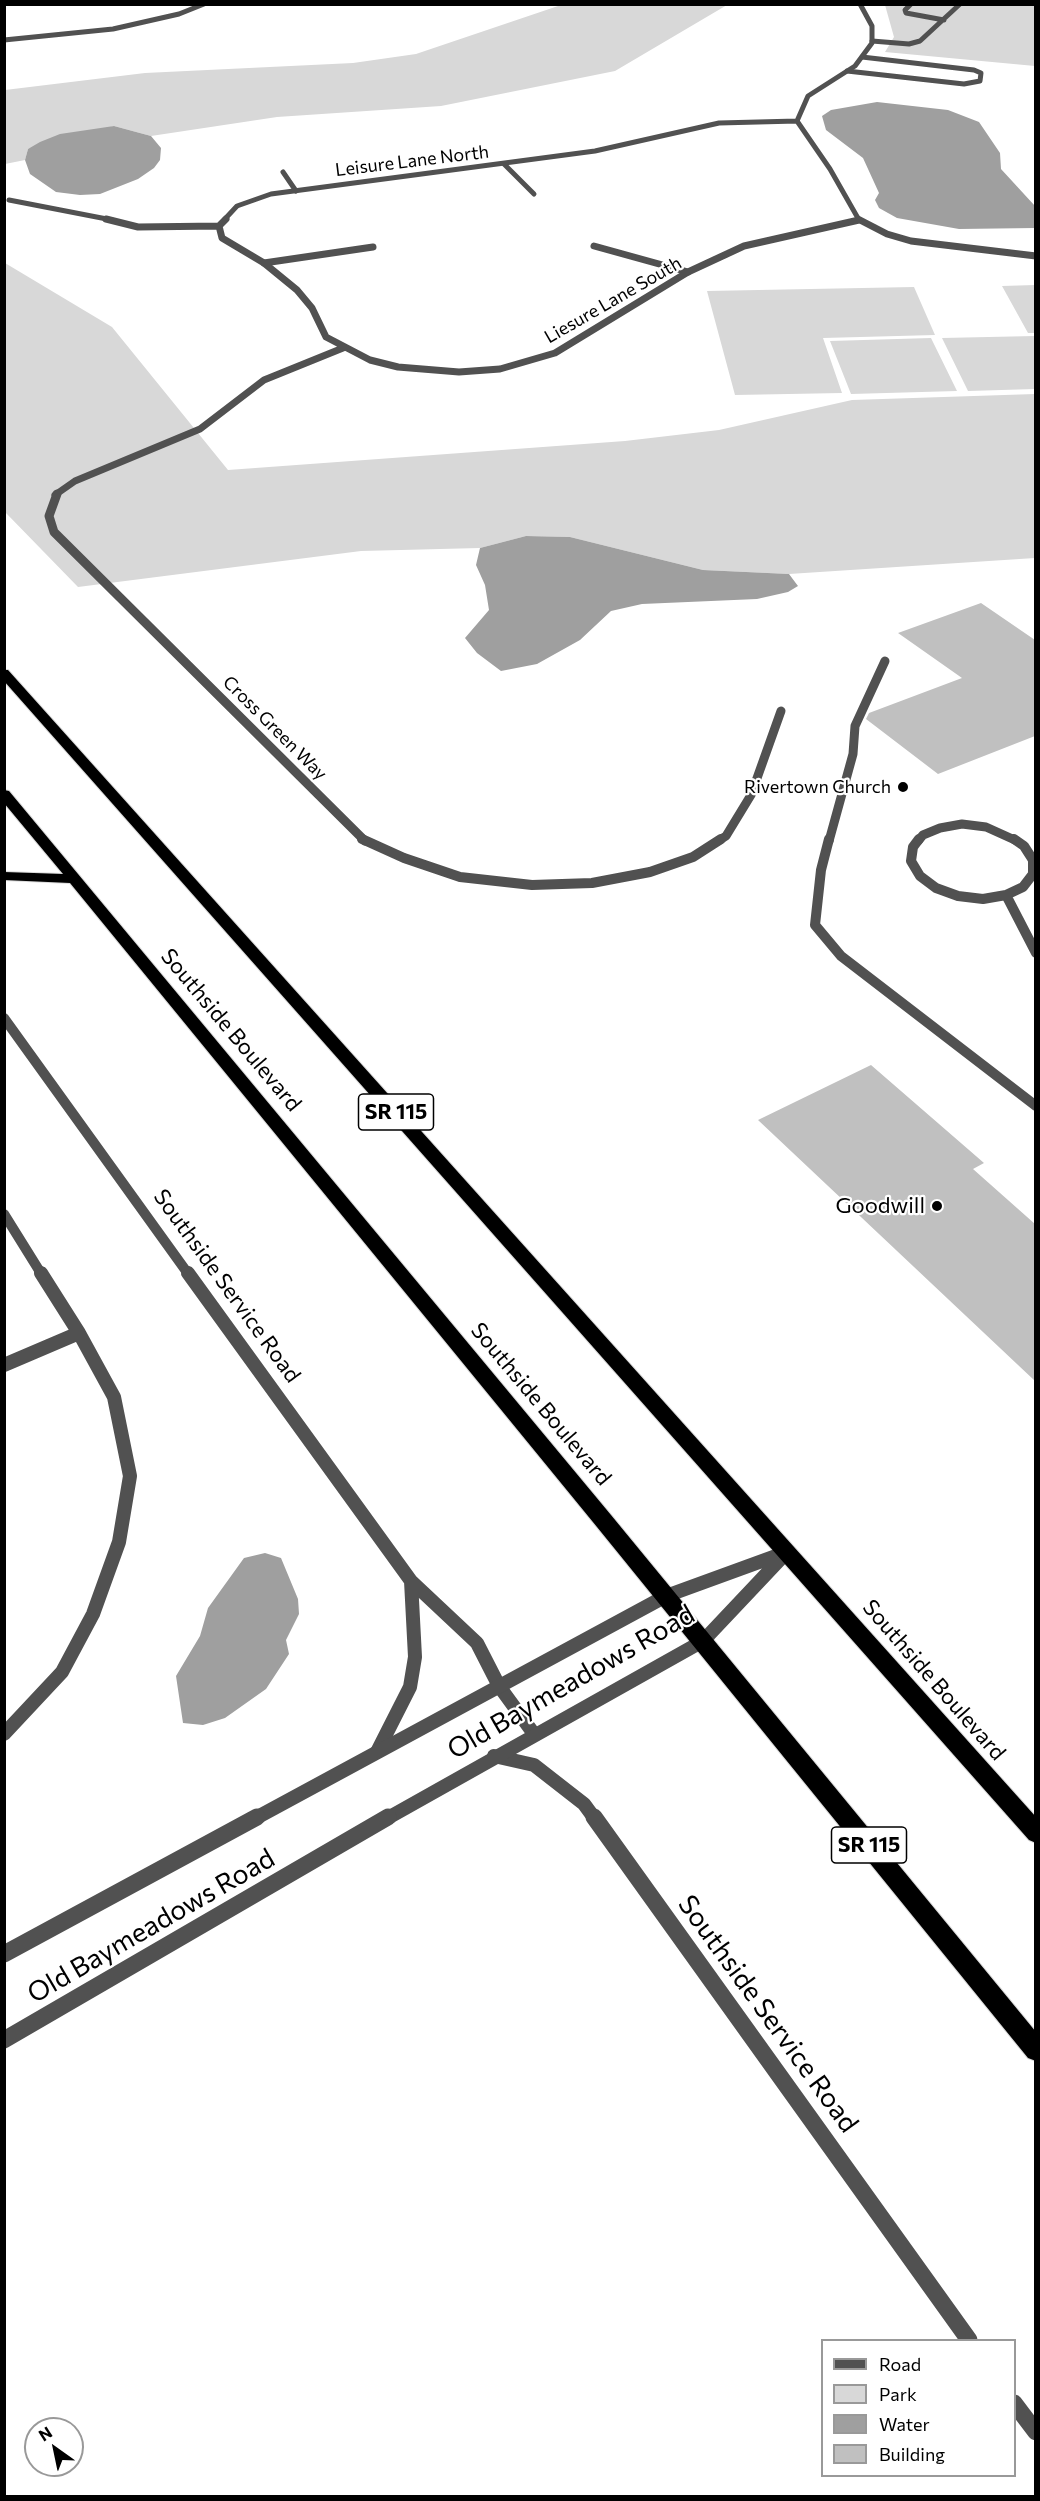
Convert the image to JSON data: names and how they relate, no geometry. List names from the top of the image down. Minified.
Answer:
{"streets":{"highway":["Southside Boulevard","SR 115"],"street":["Leisure Lane North","Liesure Lane South","Cross Green Way","Southside Service Road","Old Baymeadows Road"]},"crossings":[["Liesure Lane South","Cross Green Way"],["Southside Boulevard","Old Baymeadows Road"],["Southside Service Road","Old Baymeadows Road"]],"places":["Rivertown Church","Goodwill"],"legend":["Road","Park","Water","Building"],"north":"top left"}
